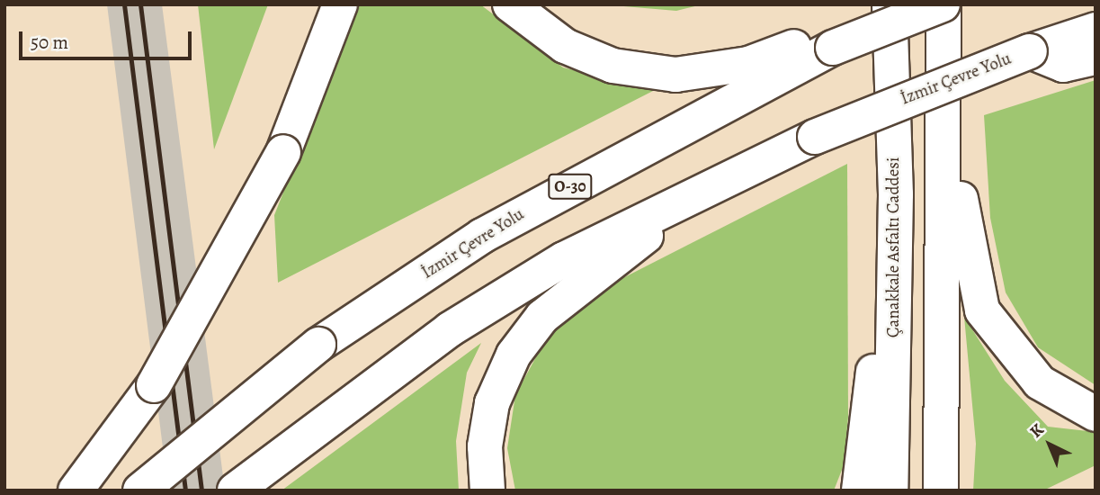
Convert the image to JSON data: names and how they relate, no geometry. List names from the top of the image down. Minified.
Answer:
{"streets":{"highway":["İzmir Çevre Yolu","O-30","Çanakkale Asfaltı Caddesi"]},"scale_bar":"50 m","north":"top left"}
